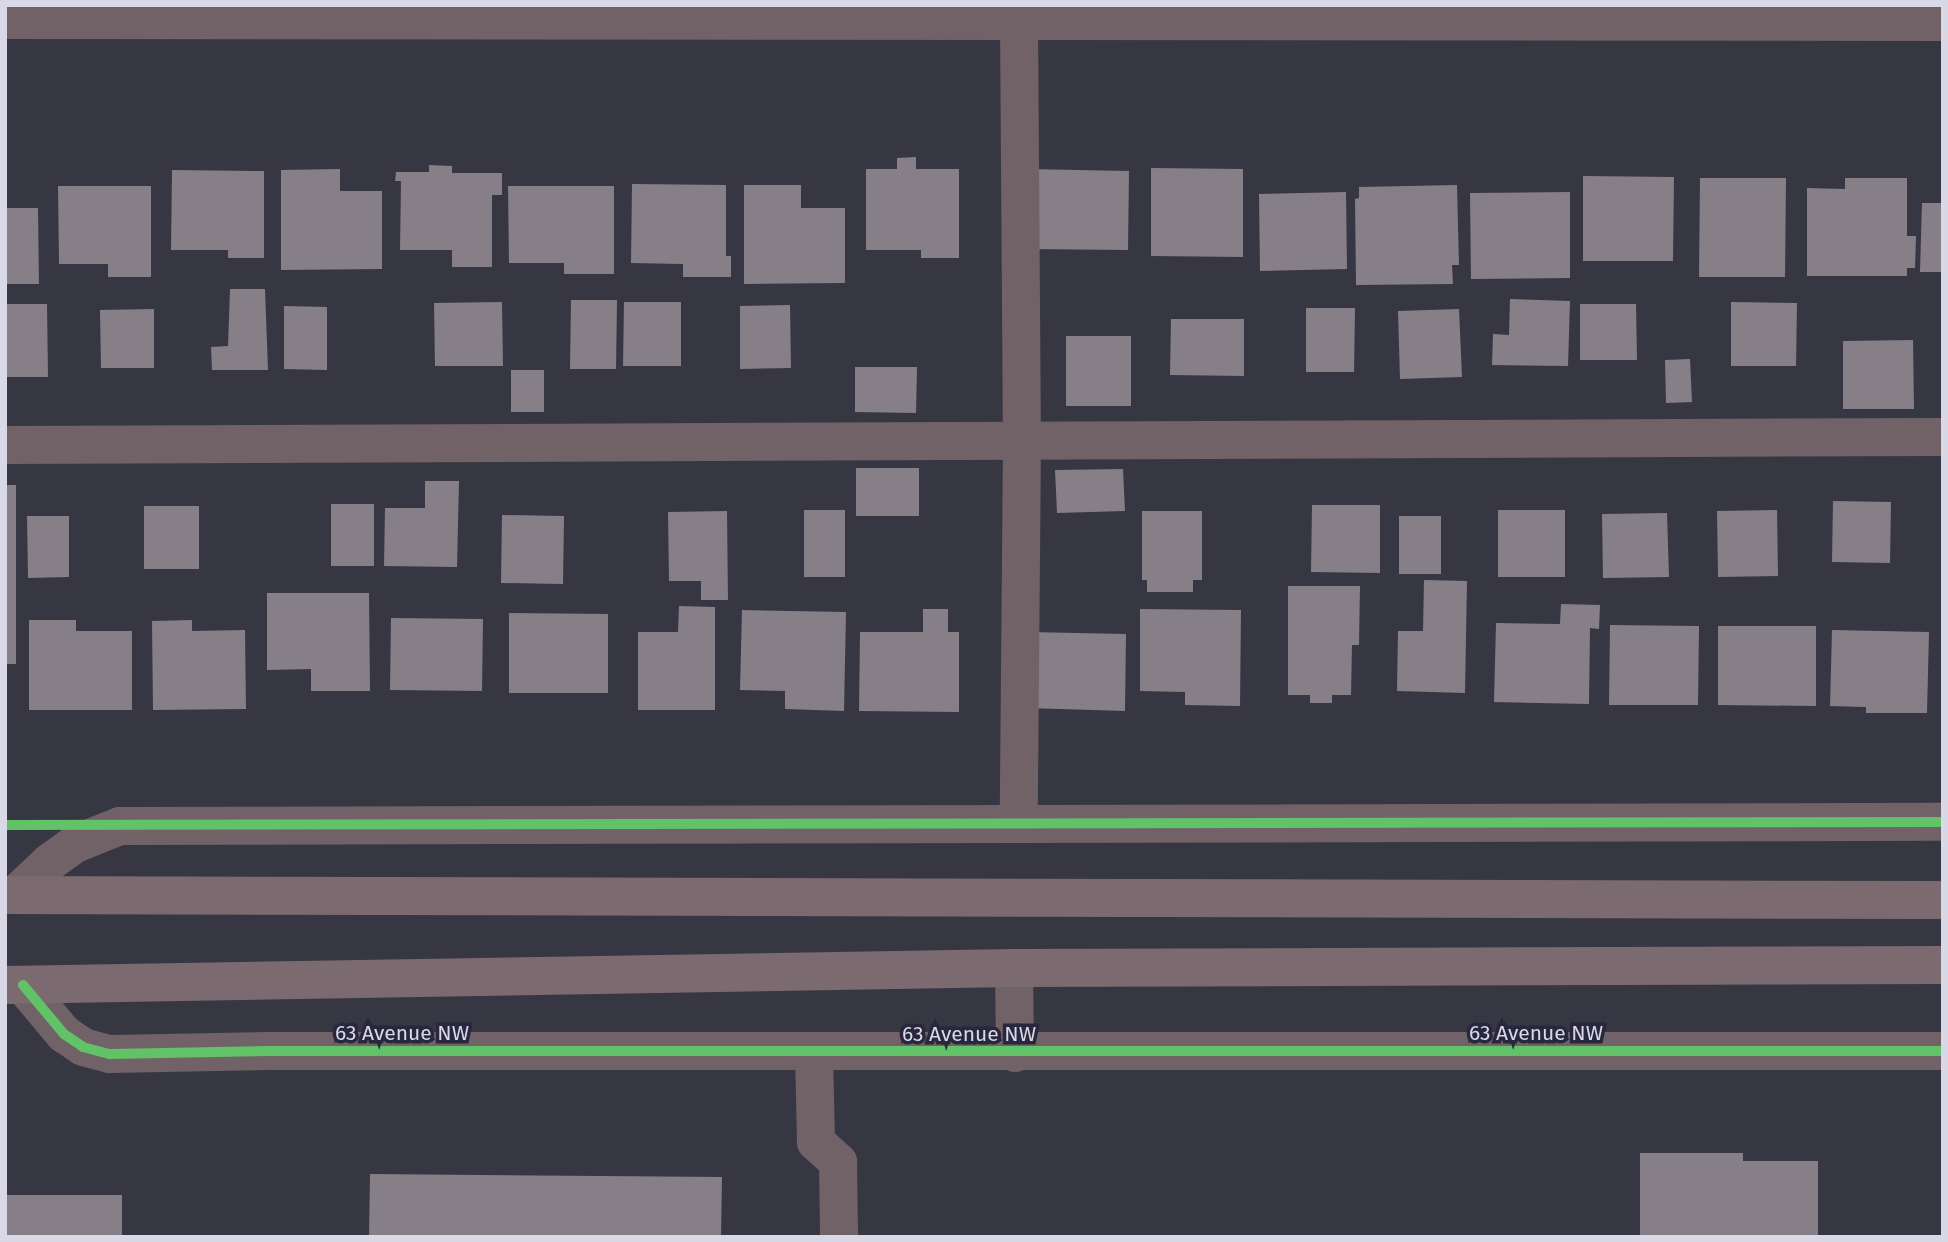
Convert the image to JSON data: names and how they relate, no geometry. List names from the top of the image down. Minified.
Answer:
{"streets":{"main road":["63 Avenue NW"]}}
